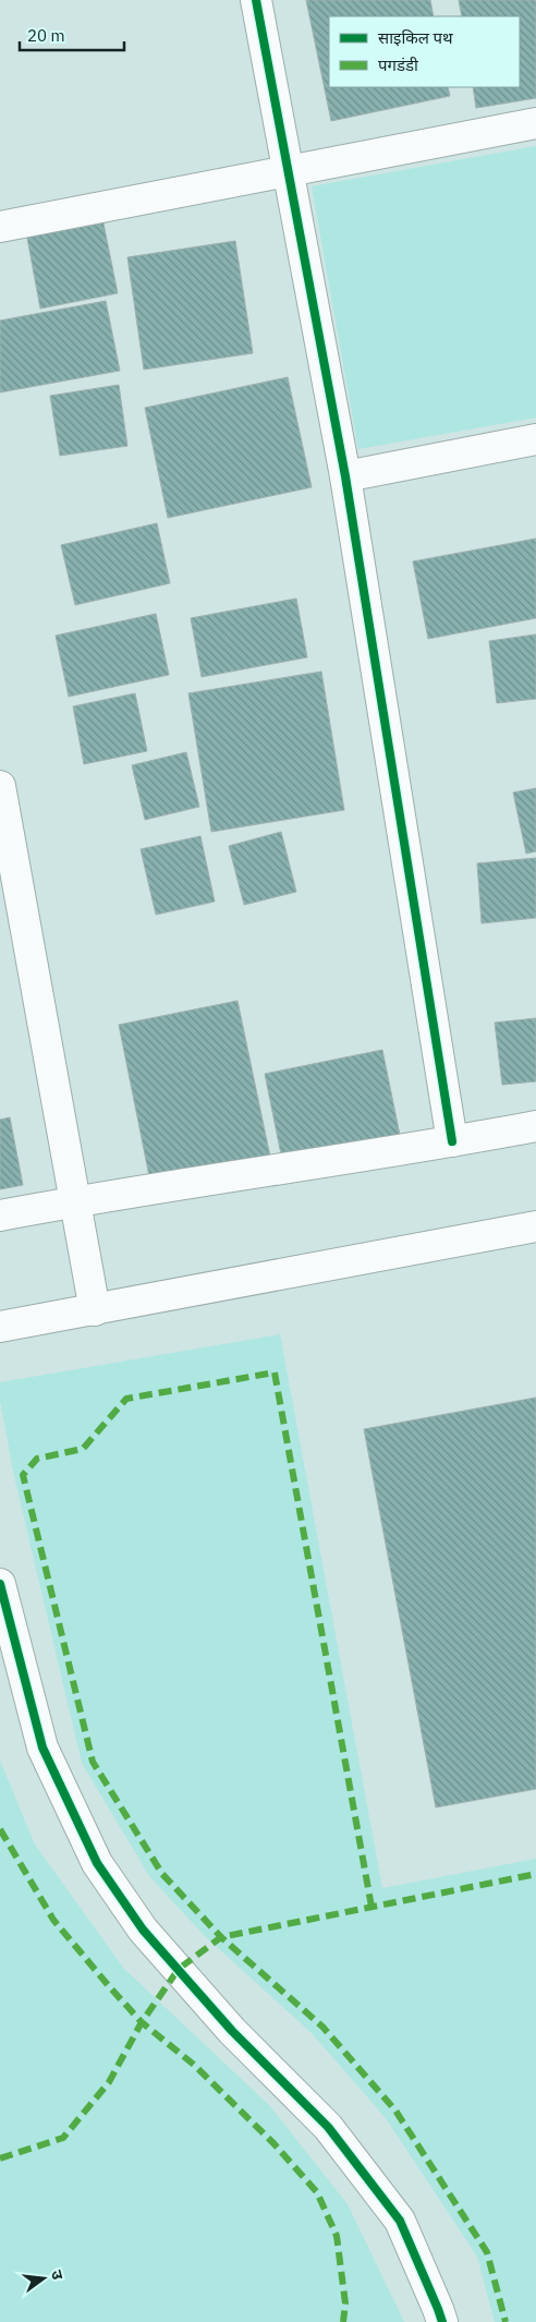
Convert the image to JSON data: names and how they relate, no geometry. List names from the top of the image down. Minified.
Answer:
{"legend":["साइकिल पथ","पगडंडी"],"scale_bar":"20 m","north":"right"}
